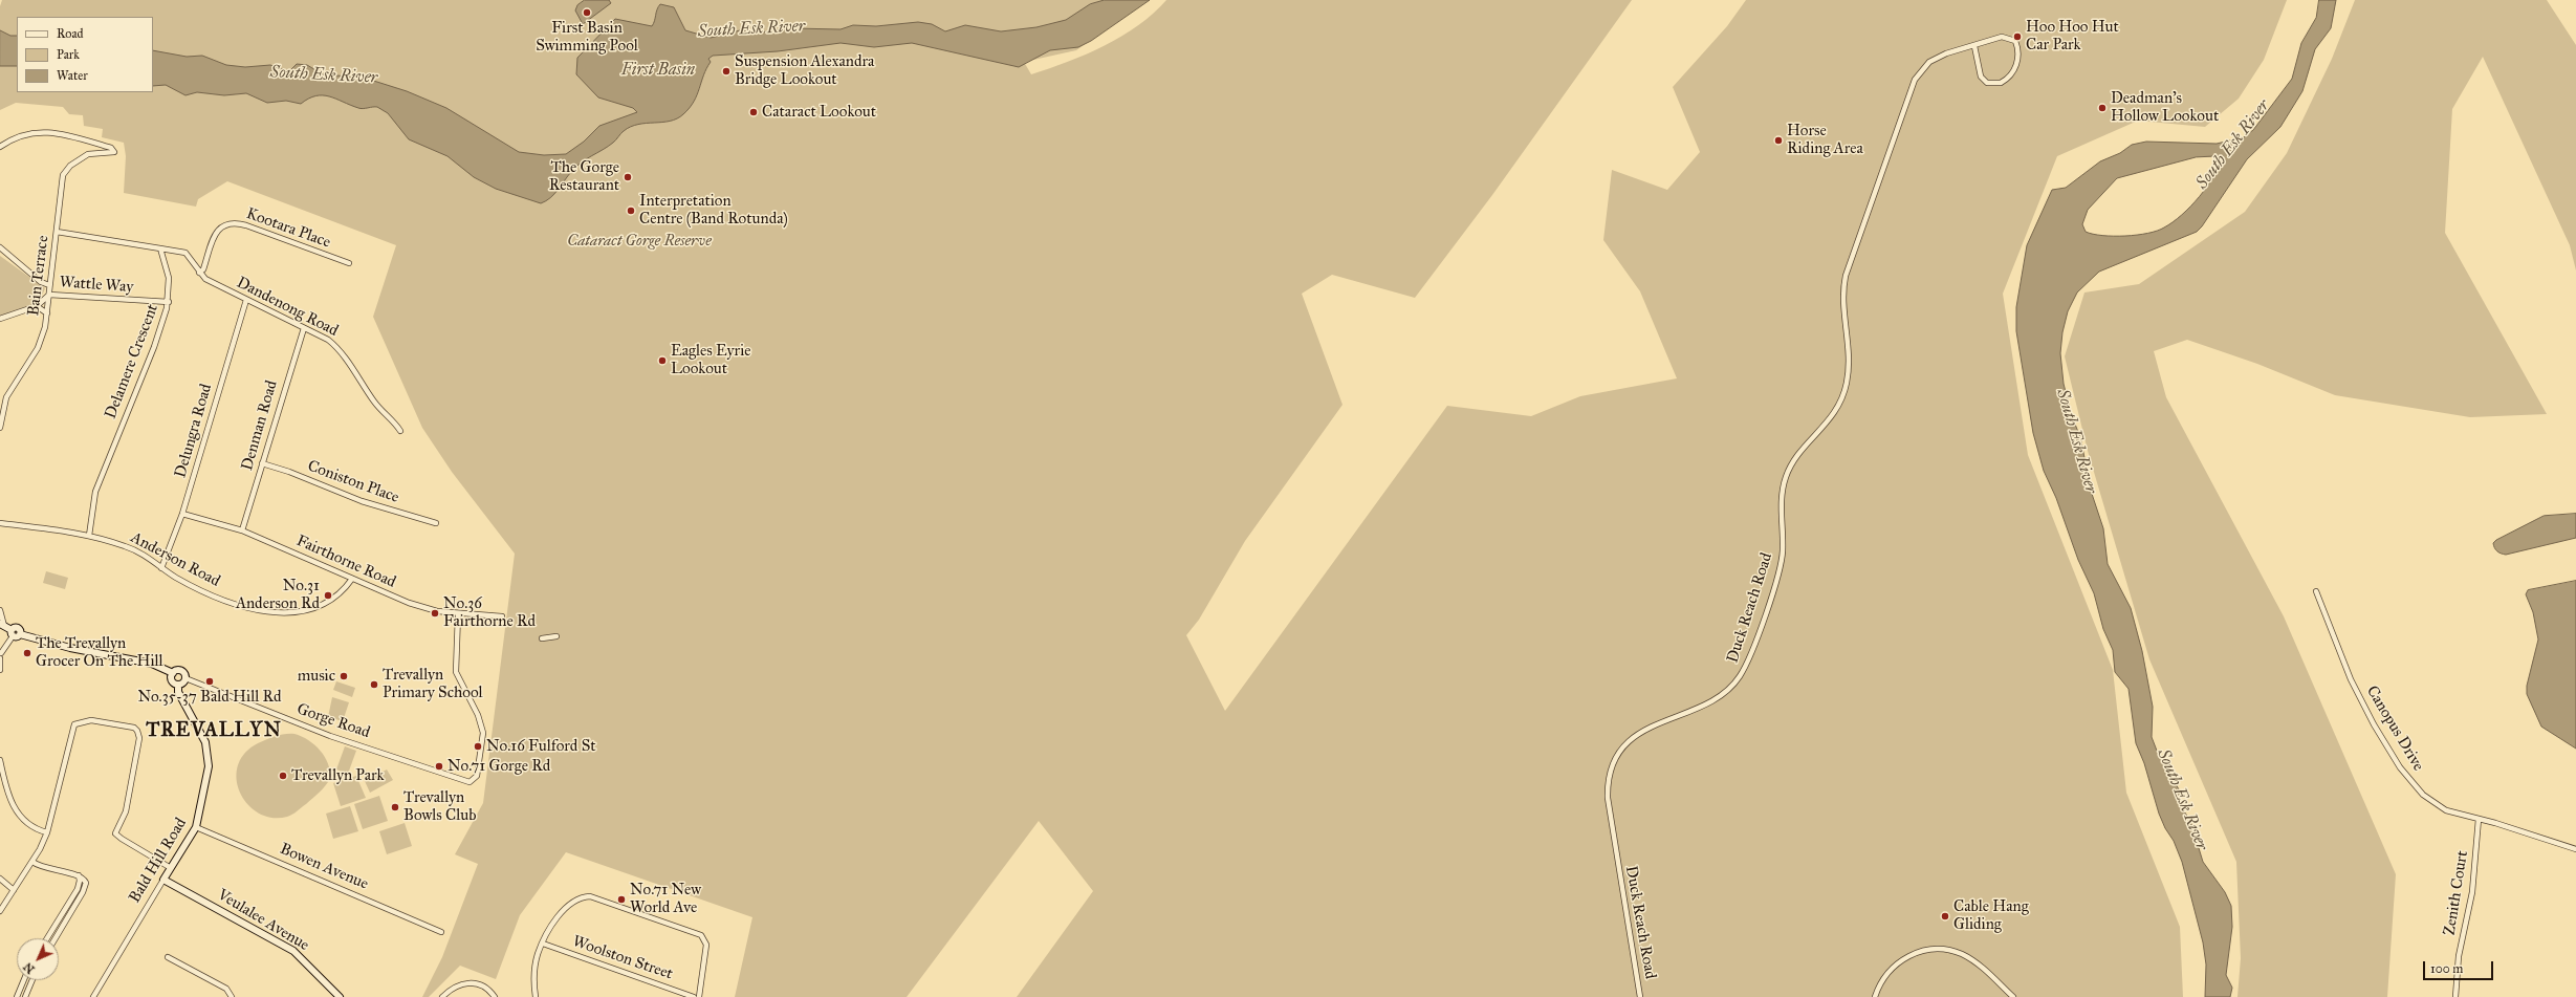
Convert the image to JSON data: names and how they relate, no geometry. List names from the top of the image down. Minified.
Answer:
{"streets":{"street":["Kootara Place","Bain Terrace","Wattle Way","Dandenong Road","Delamere Crescent","Denman Road","Delungra Road","Coniston Place","Anderson Road","Fairthorne Road","Duck Reach Road","Gorge Road","Canopus Drive","Bald Hill Road","Bowen Avenue","Zenith Court","Veulalee Avenue","Woolston Street"]},"crossings":[["Kootara Place","Dandenong Road"],["Bain Terrace","Wattle Way"],["Wattle Way","Delamere Crescent"],["Dandenong Road","Delamere Crescent"],["Dandenong Road","Denman Road"],["Dandenong Road","Delungra Road"],["Delamere Crescent","Anderson Road"],["Denman Road","Coniston Place"],["Denman Road","Fairthorne Road"],["Delungra Road","Anderson Road"],["Delungra Road","Fairthorne Road"],["Anderson Road","Fairthorne Road"],["Fairthorne Road","Gorge Road"],["Gorge Road","Bald Hill Road"],["Canopus Drive","Zenith Court"],["Bald Hill Road","Bowen Avenue"],["Bald Hill Road","Veulalee Avenue"]],"districts":["TREVALLYN"],"water":["South Esk River","First Basin"],"parks":["Cataract Gorge Reserve"],"places":["First Basin Swimming Pool","Hoo Hoo Hut Car Park","Suspension Alexandra Bridge Lookout","Deadman's Hollow Lookout","Cataract Lookout","Horse Riding Area","The Gorge Restaurant","Interpretation Centre (Band Rotunda)","Eagles Eyrie Lookout","No.31 Anderson Rd","No.36 Fairthorne Rd","The Trevallyn Grocer On The Hill","music","No.35-37 Bald Hill Rd","Trevallyn Primary School","No.16 Fulford St","No.71 Gorge Rd","Trevallyn Park","Trevallyn Bowls Club","No.71 New World Ave","Cable Hang Gliding"],"legend":["Road","Park","Water"],"scale_bar":"100 m","north":"bottom left"}
